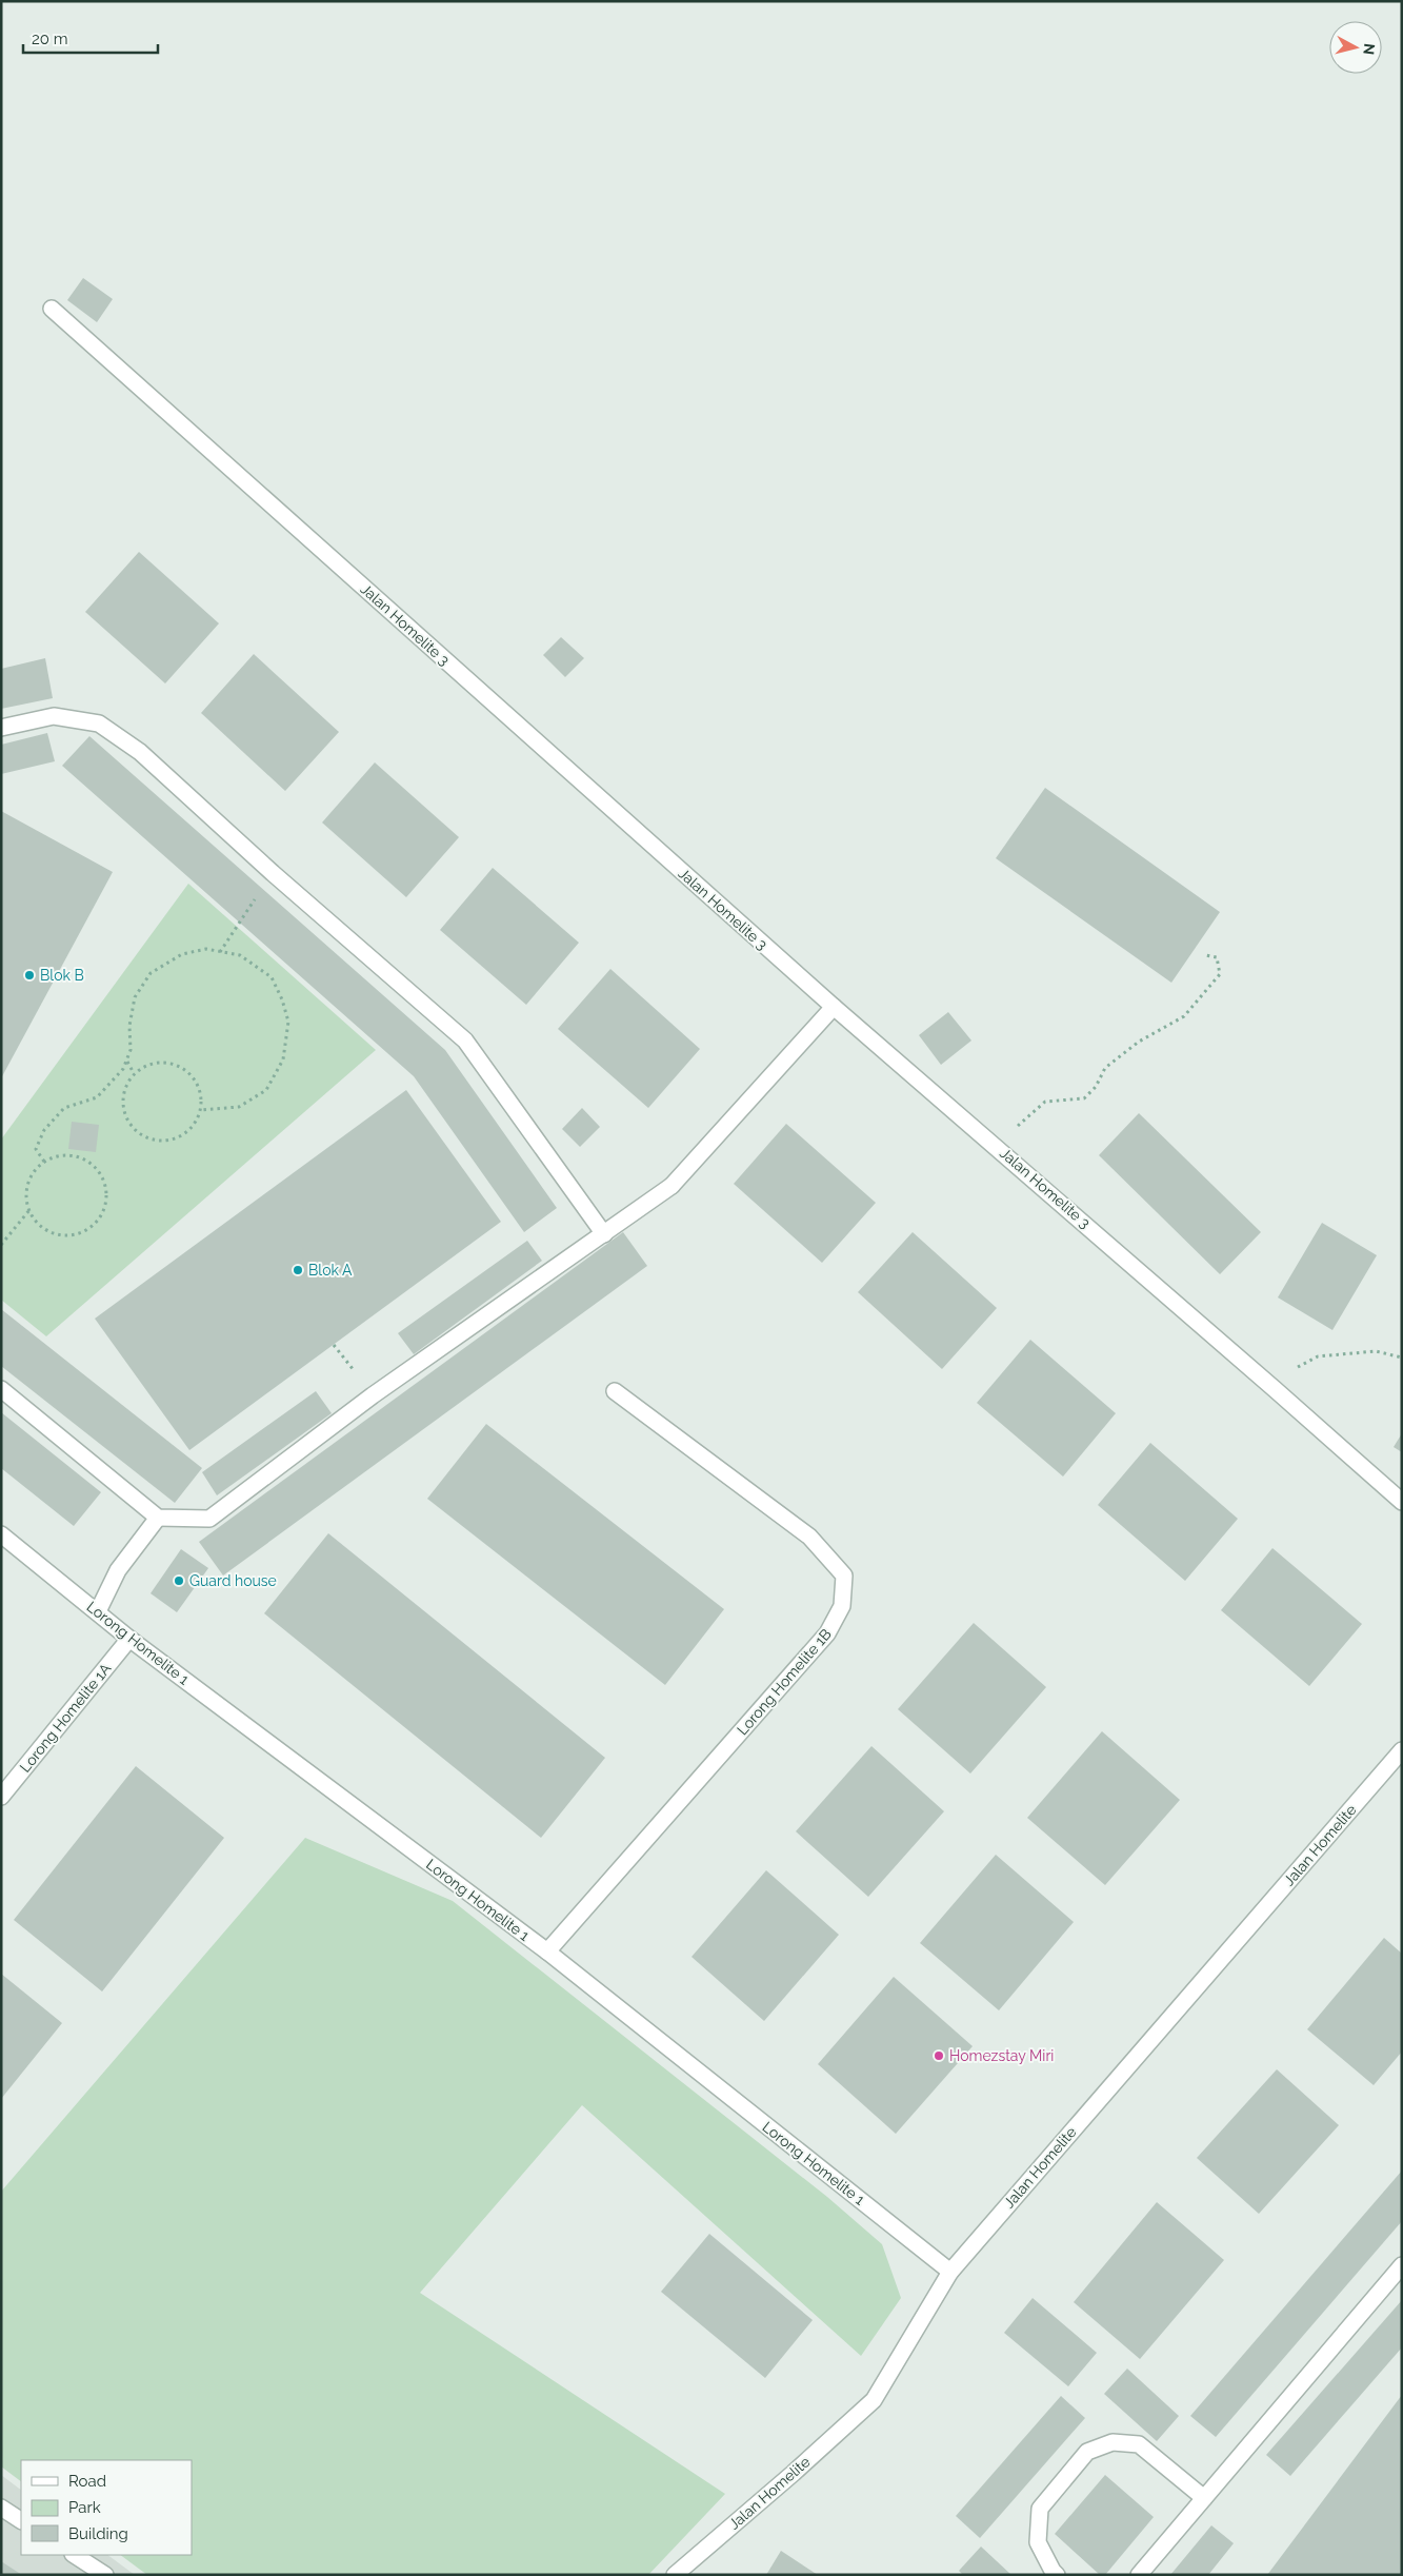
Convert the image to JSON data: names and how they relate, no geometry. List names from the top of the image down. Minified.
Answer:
{"streets":{"street":["Jalan Homelite 3","Lorong Homelite 1","Lorong Homelite 1B","Lorong Homelite 1A","Jalan Homelite"]},"crossings":[["Lorong Homelite 1","Lorong Homelite 1B"],["Lorong Homelite 1","Lorong Homelite 1A"],["Lorong Homelite 1","Jalan Homelite"]],"places":["Blok B","Blok A","Guard house","Homezstay Miri"],"legend":["Road","Park","Building"],"scale_bar":"20 m","north":"right"}
